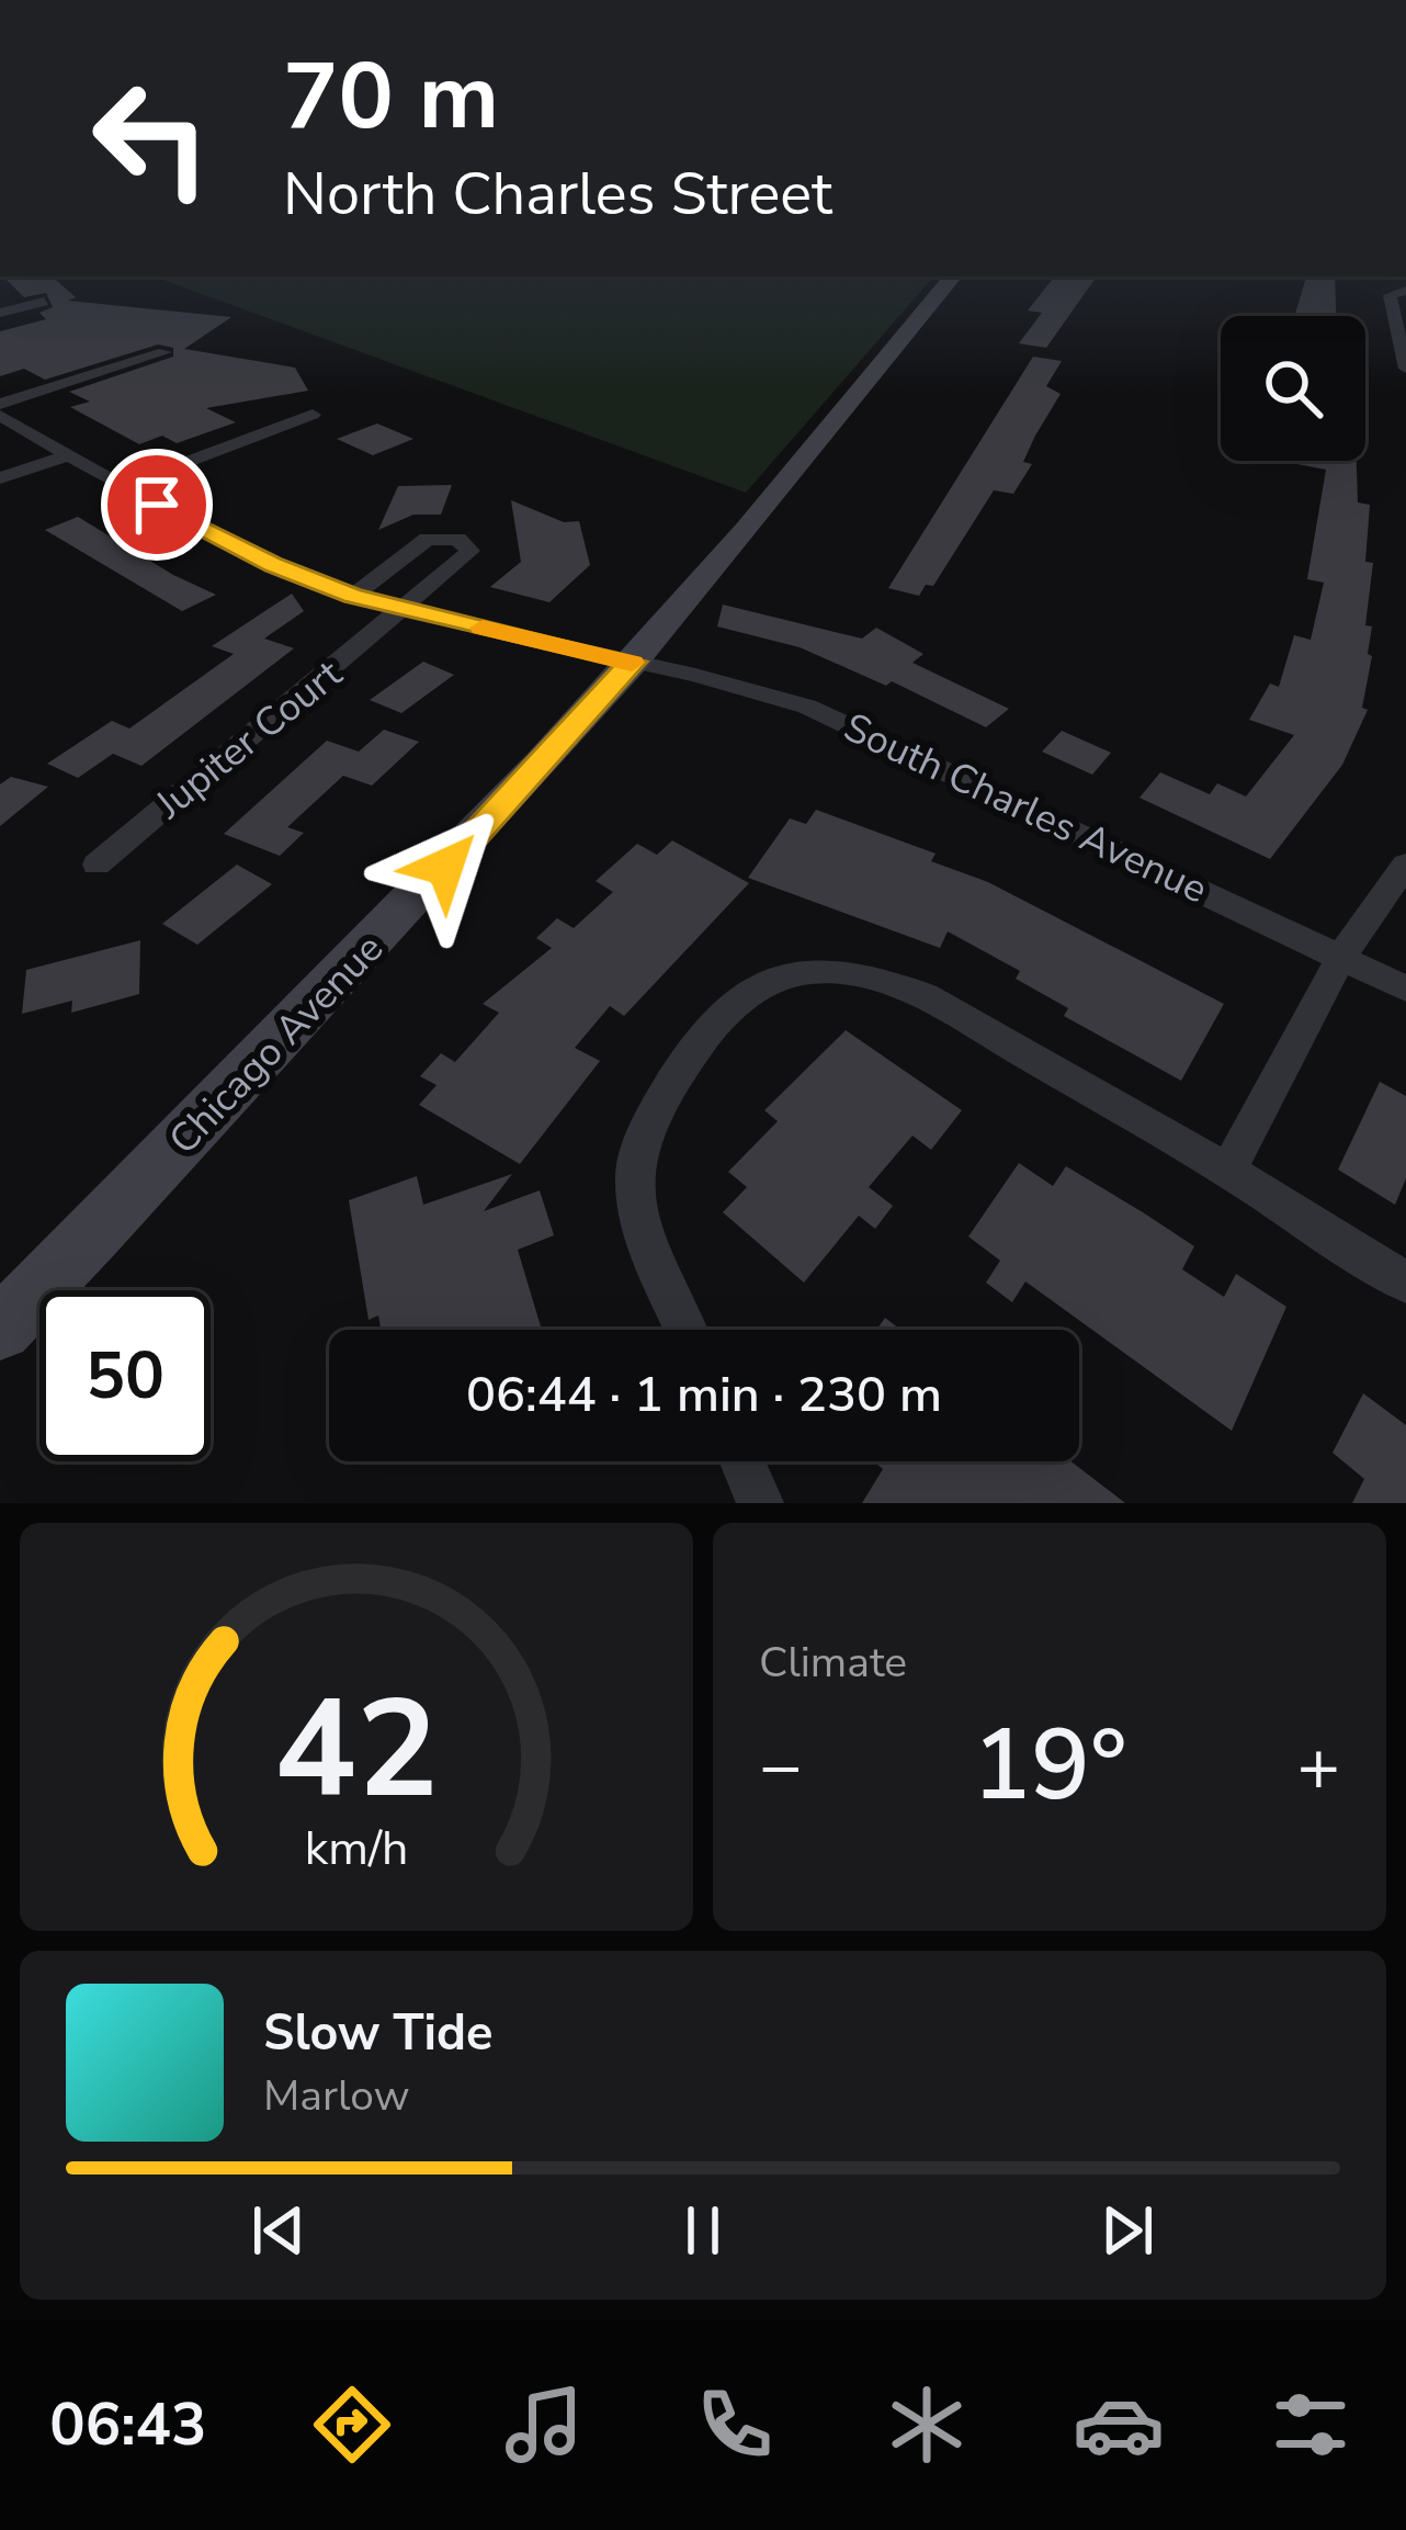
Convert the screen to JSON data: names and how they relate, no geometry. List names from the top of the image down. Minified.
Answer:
{"streets":{"main road":["Chicago Avenue"],"street":["Jupiter Court","South Charles Avenue"]},"crossings":[["Jupiter Court","South Charles Avenue"],["South Charles Avenue","Chicago Avenue"]],"page":{"turn":["70 m","North Charles Street"],"limit":"50","trip":"06:44 · 1 min · 230 m","tile":"Climate","heat":["−","19°","+"],"song":["Slow Tide","Marlow"],"tabs":"06:43","gauge":["42","km/h"]}}
